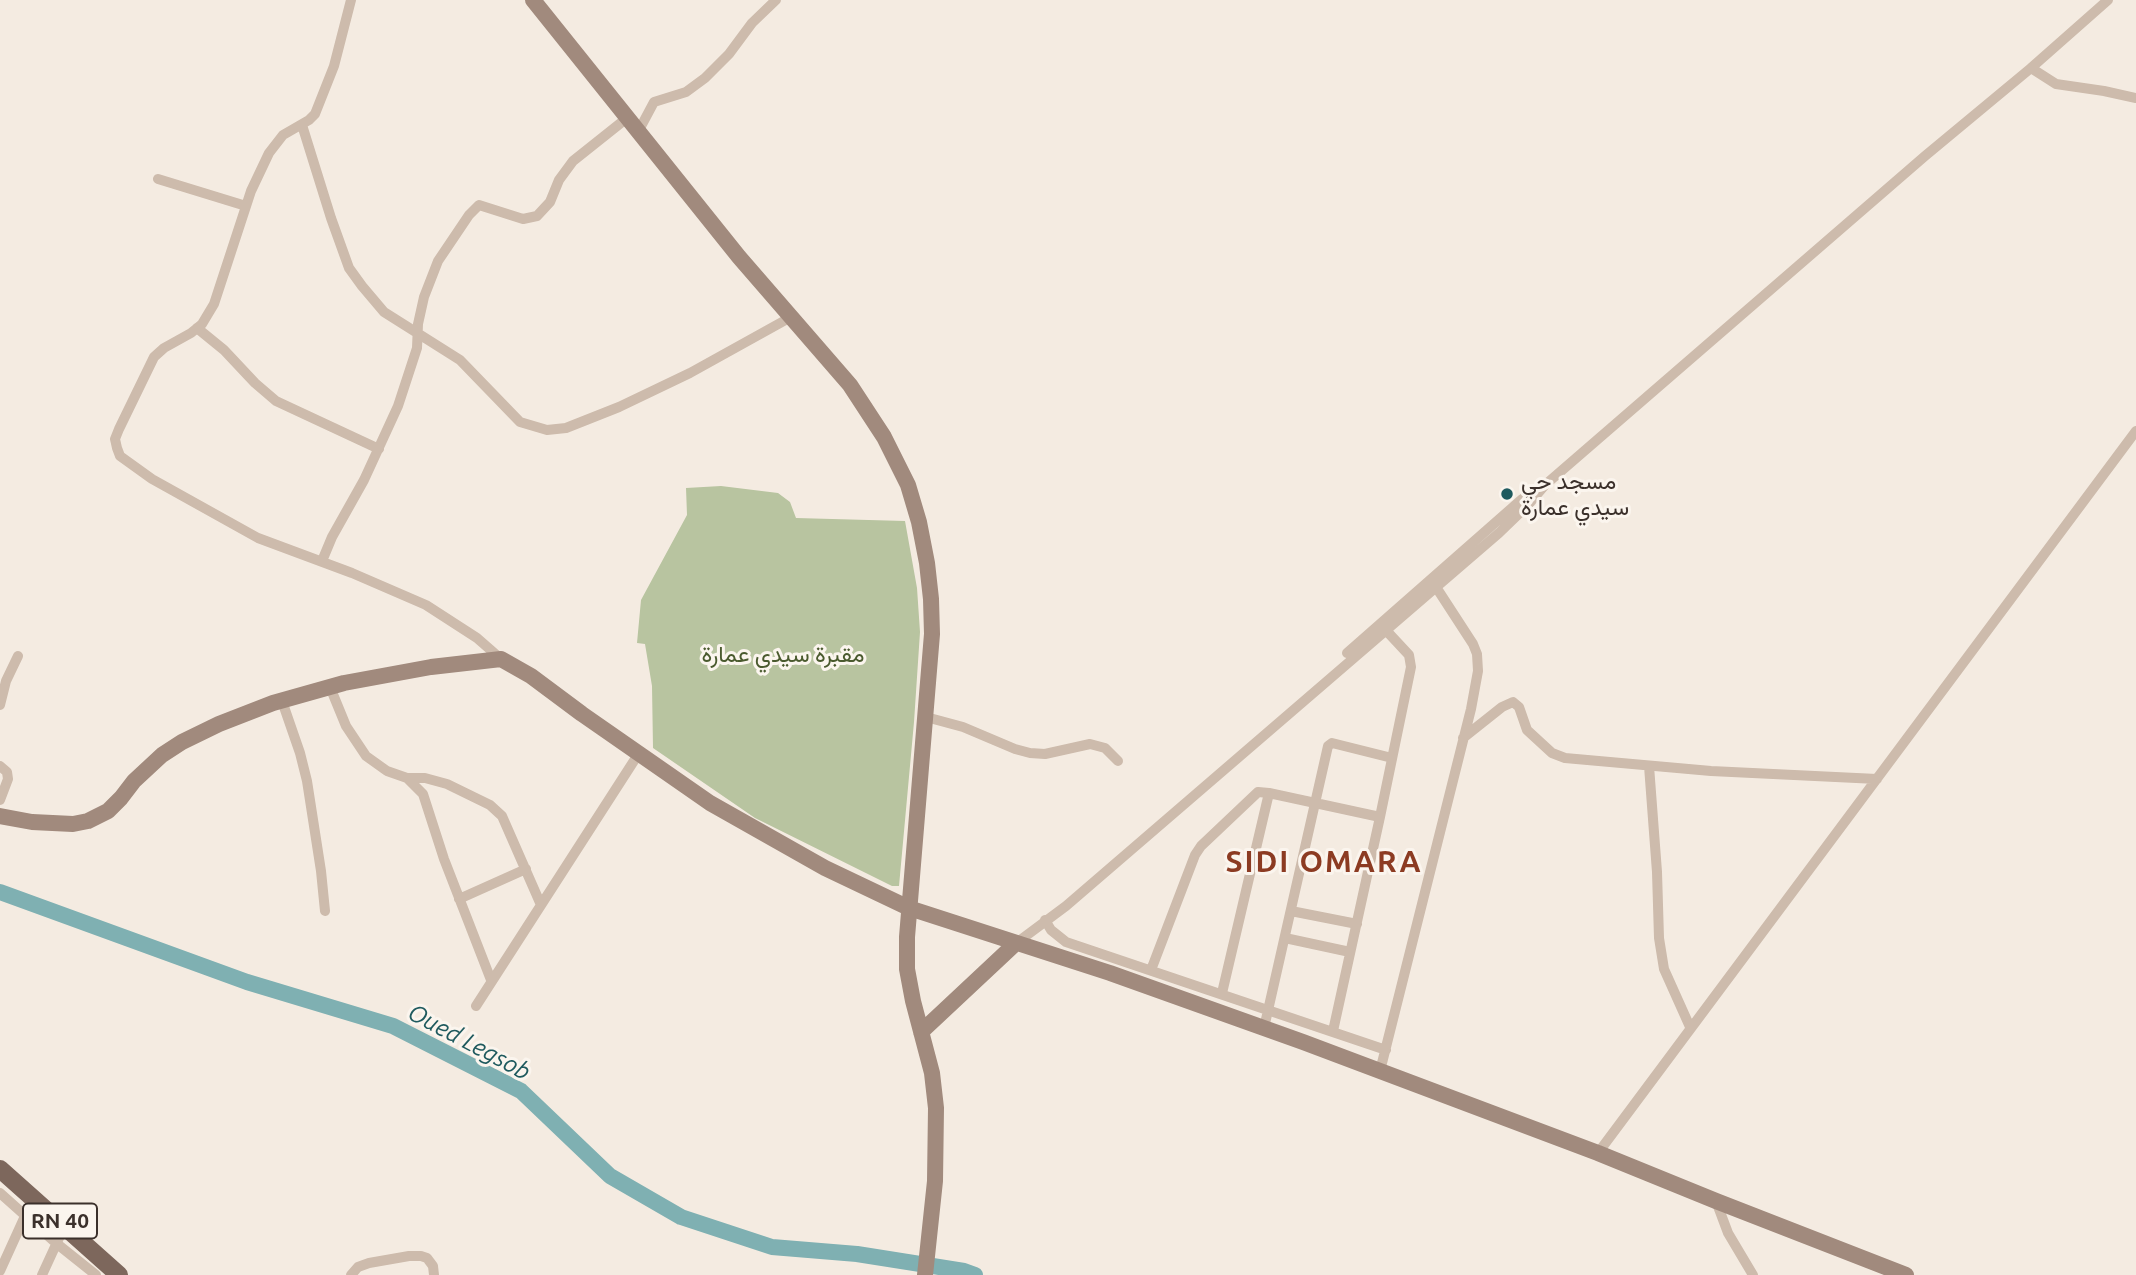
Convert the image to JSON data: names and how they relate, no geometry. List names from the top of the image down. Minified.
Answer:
{"streets":{"main road":["RN 40"]},"districts":["SIDI OMARA"],"water":["Oued Legsob"],"parks":["مقبرة سيدي عمارة"],"places":["مسجد حي سيدي عمارة"]}
